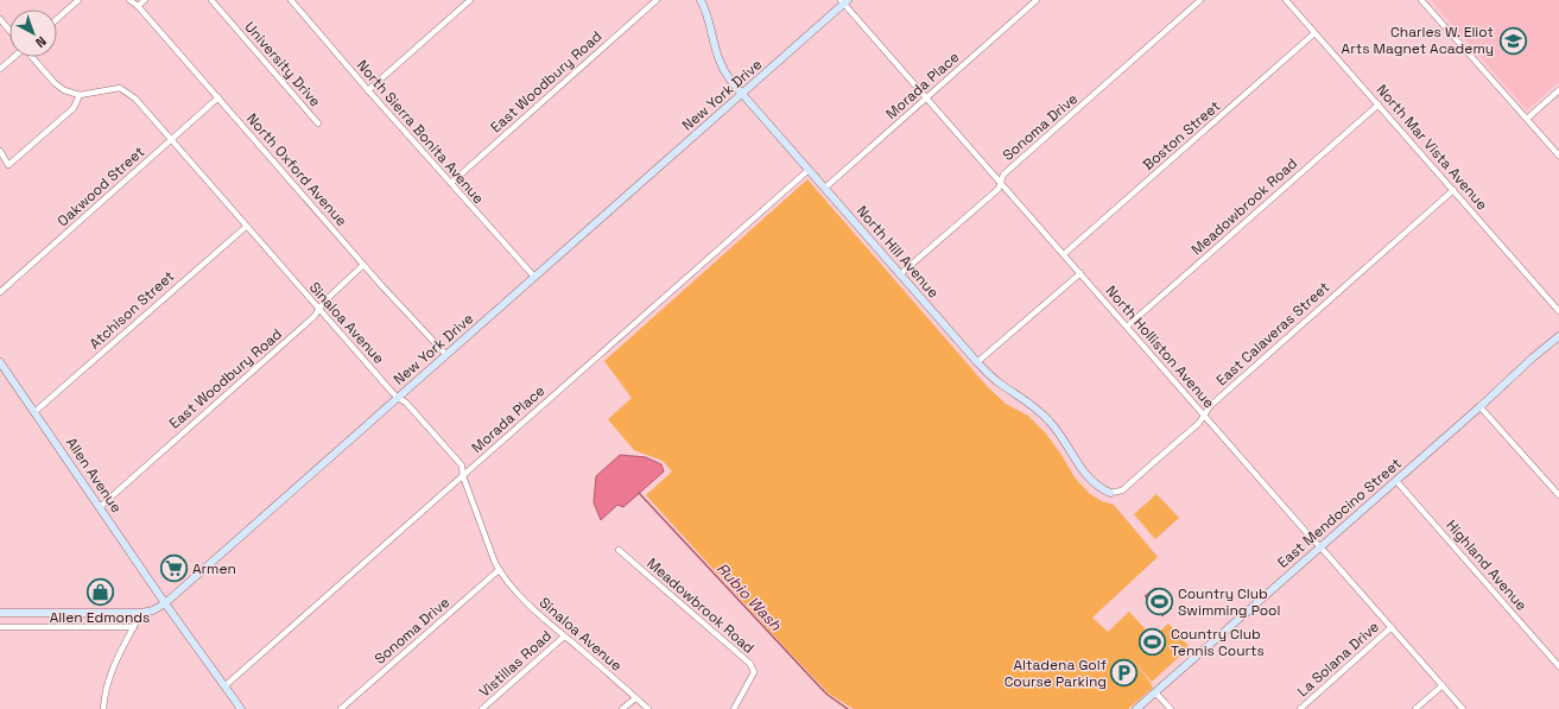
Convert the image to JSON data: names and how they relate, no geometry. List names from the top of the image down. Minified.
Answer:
{"streets":{"street":["University Drive","East Woodbury Road","Morada Place","New York Drive","Sonoma Drive","North Sierra Bonita Avenue","Boston Street","North Mar Vista Avenue","North Oxford Avenue","Oakwood Street","Meadowbrook Road","North Hill Avenue","Atchison Street","Sinaloa Avenue","East Calaveras Street","North Holliston Avenue","Allen Avenue","East Mendocino Street","Highland Avenue","La Solana Drive","Vistillas Road"]},"crossings":[["East Woodbury Road","North Sierra Bonita Avenue"],["East Woodbury Road","North Oxford Avenue"],["East Woodbury Road","Sinaloa Avenue"],["East Woodbury Road","Allen Avenue"],["Morada Place","North Hill Avenue"],["Morada Place","Sinaloa Avenue"],["Morada Place","North Holliston Avenue"],["Morada Place","Allen Avenue"],["New York Drive","North Sierra Bonita Avenue"],["New York Drive","North Oxford Avenue"],["New York Drive","North Hill Avenue"],["New York Drive","Sinaloa Avenue"],["New York Drive","North Holliston Avenue"],["New York Drive","Allen Avenue"],["Sonoma Drive","North Hill Avenue"],["Sonoma Drive","Sinaloa Avenue"],["Sonoma Drive","North Holliston Avenue"],["Boston Street","North Mar Vista Avenue"],["Boston Street","North Holliston Avenue"],["North Mar Vista Avenue","Meadowbrook Road"],["North Mar Vista Avenue","East Calaveras Street"],["North Oxford Avenue","Oakwood Street"],["Oakwood Street","Sinaloa Avenue"],["Meadowbrook Road","North Holliston Avenue"],["North Hill Avenue","East Calaveras Street"],["Atchison Street","Sinaloa Avenue"],["Atchison Street","Allen Avenue"],["Sinaloa Avenue","Vistillas Road"],["East Calaveras Street","North Holliston Avenue"],["North Holliston Avenue","East Mendocino Street"],["North Holliston Avenue","La Solana Drive"],["East Mendocino Street","Highland Avenue"]],"water":["Rubio Wash"],"places":{"school or university":["Charles W. Eliot Arts Magnet Academy"],"supermarket":["Armen"],"shop":["Allen Edmonds"],"sports":["Country Club Swimming Pool","Country Club Tennis Courts"],"parking":["Altadena Golf Course Parking"]},"north":"bottom right"}
